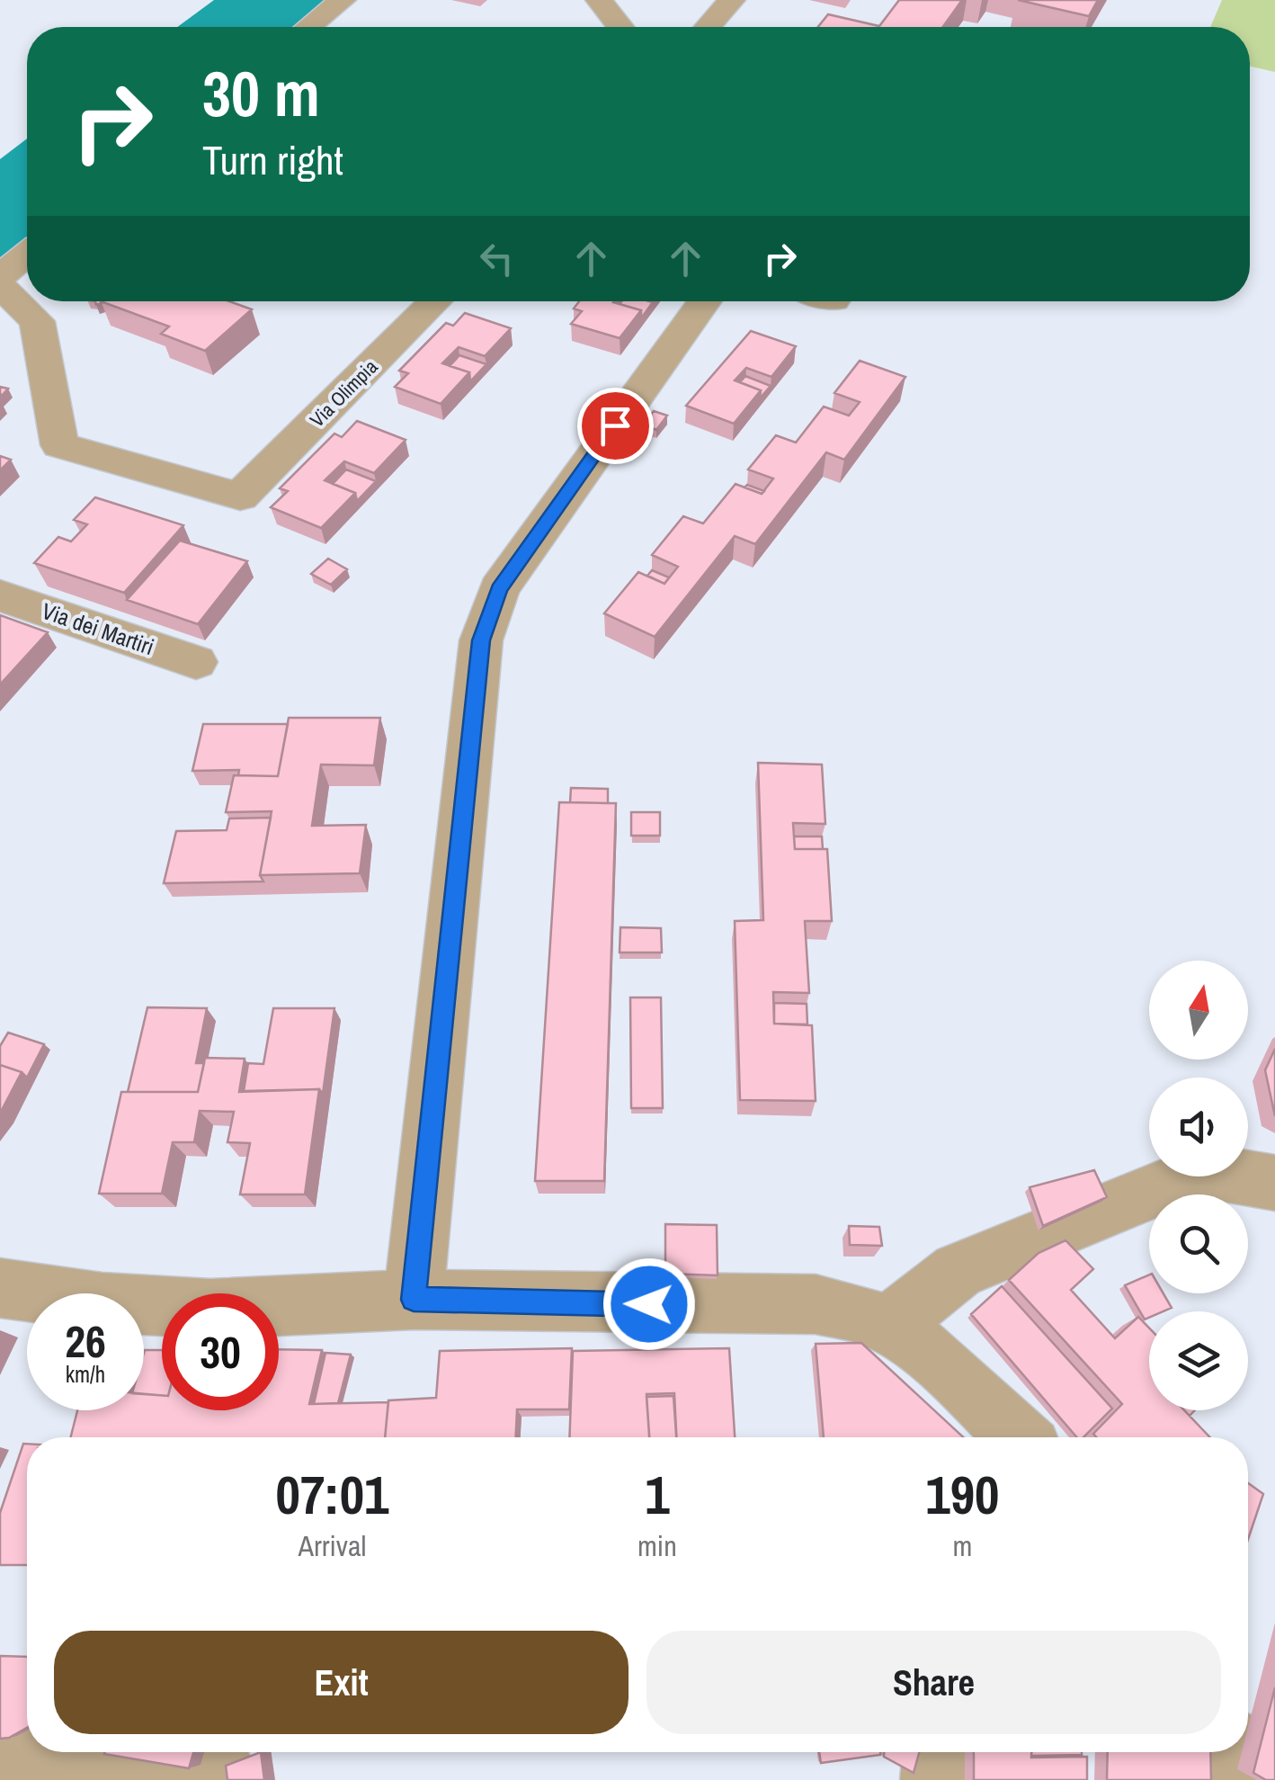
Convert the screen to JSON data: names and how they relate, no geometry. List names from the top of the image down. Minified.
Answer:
{"streets":{"street":["Via Olimpia","Via dei Martiri"]},"north":"top","page":{"turn":["30 m","Turn right"],"speed":"26 km/h","limit":"30","eta":["07:01","Arrival","1","min","190","m"],"buttons":["Exit","Share"]}}
